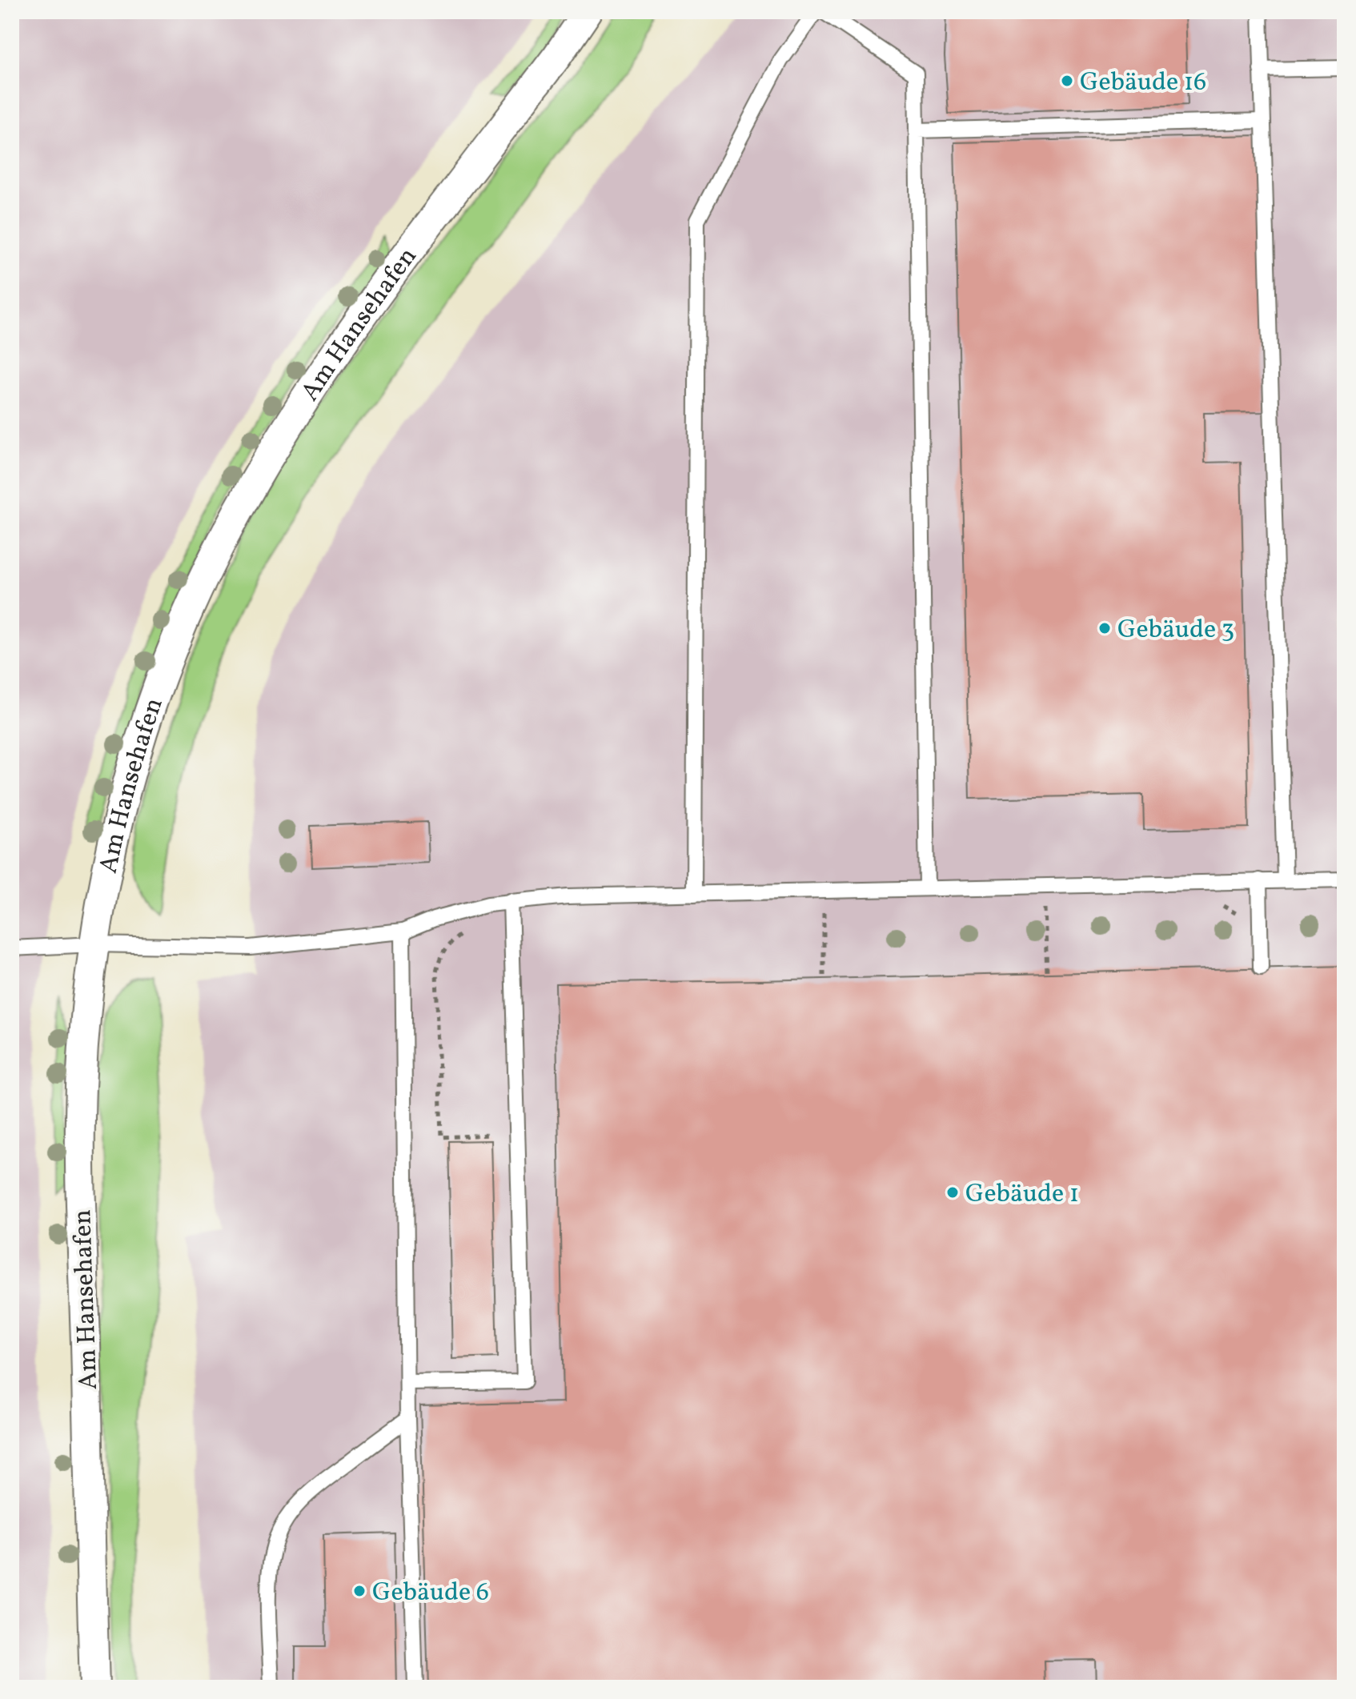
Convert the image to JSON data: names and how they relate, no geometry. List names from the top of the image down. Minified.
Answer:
{"streets":{"street":["Am Hansehafen"]},"places":["Gebäude 16","Gebäude 3","Gebäude 1","Gebäude 6"]}
